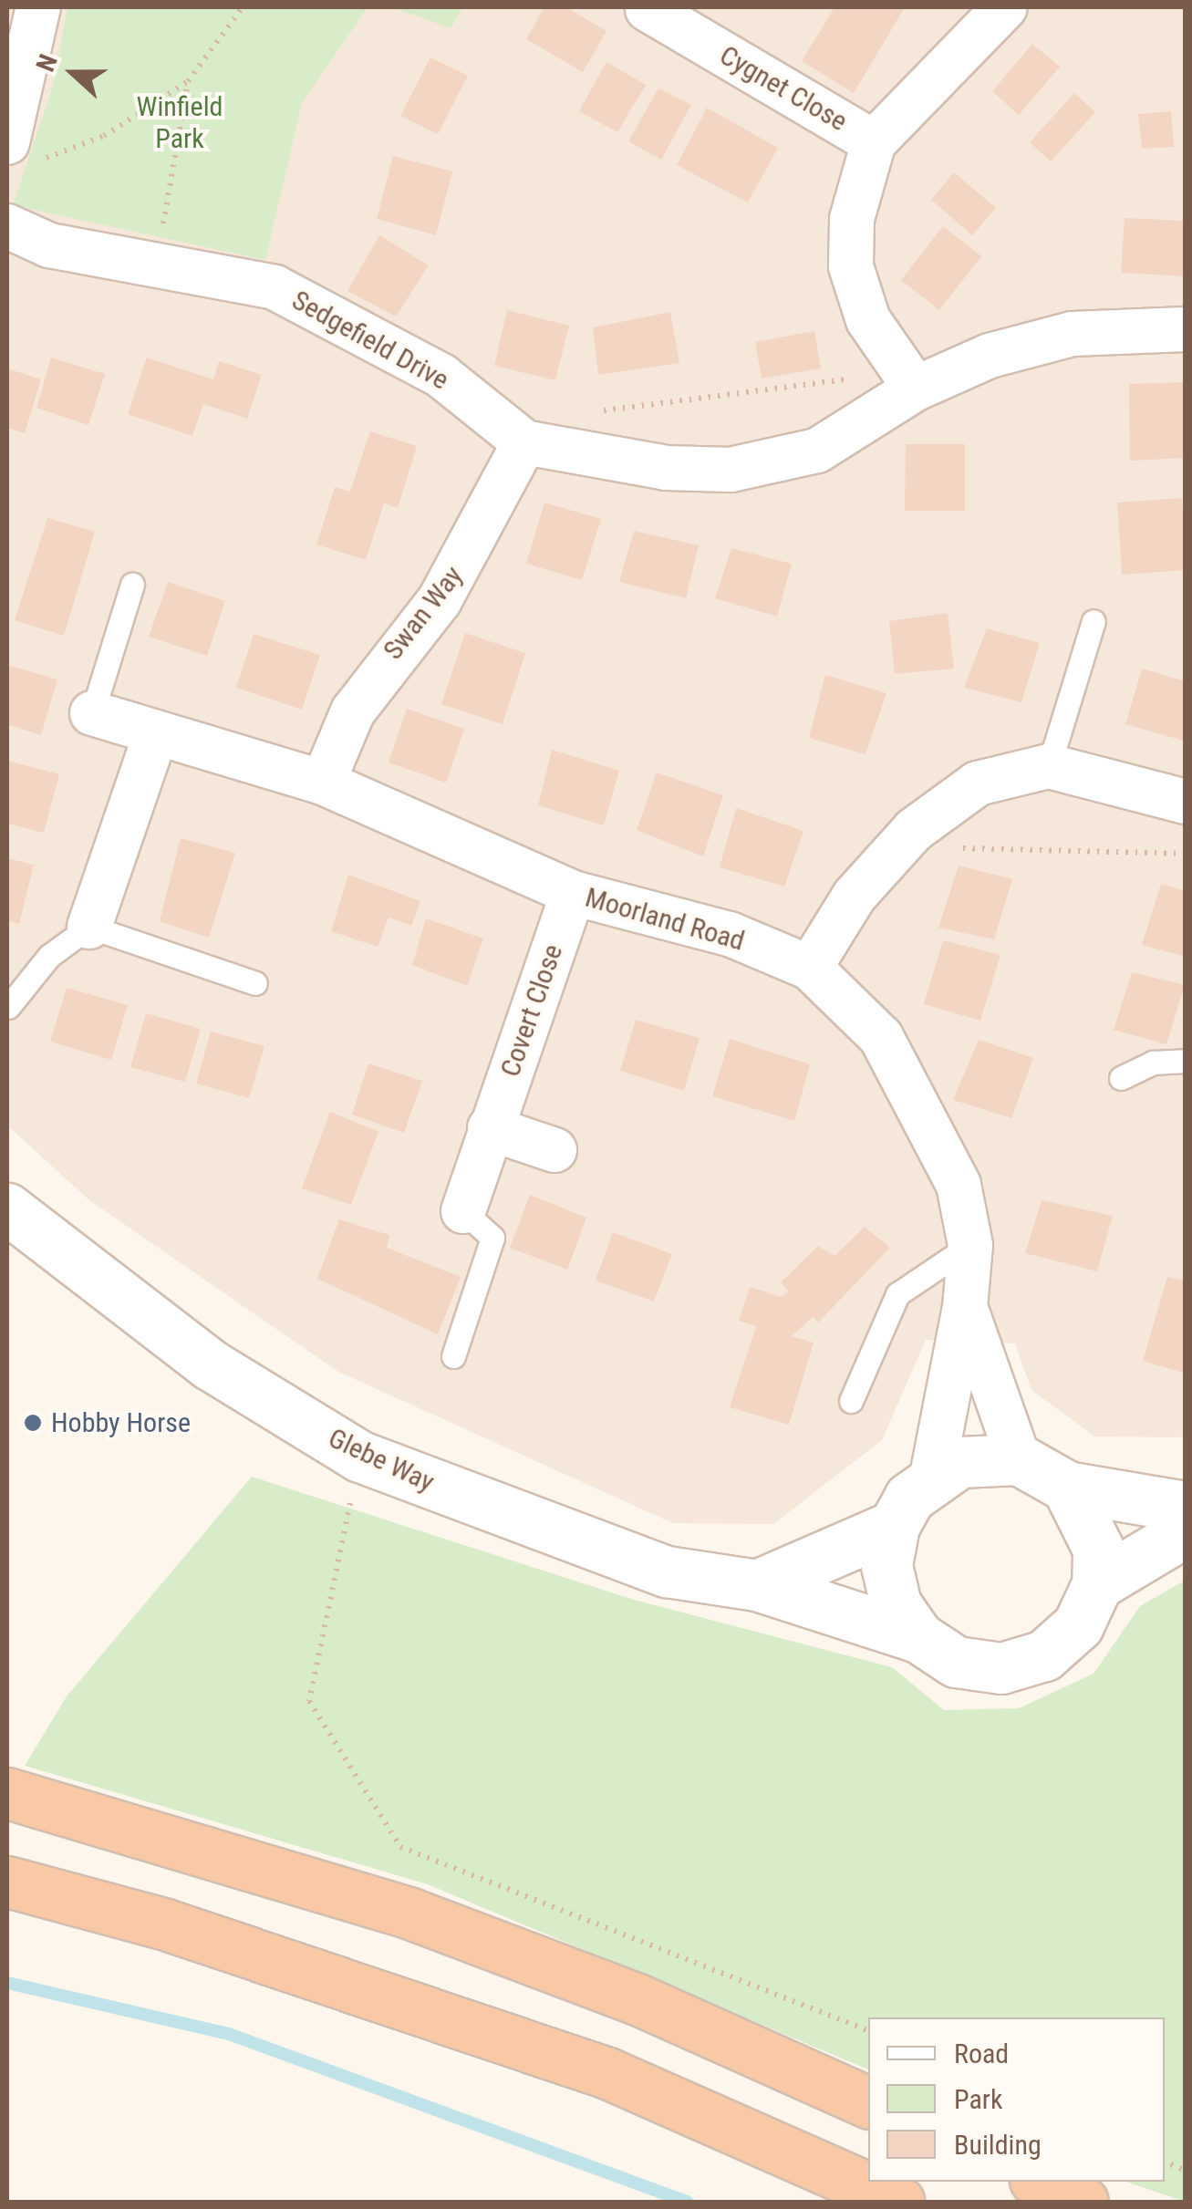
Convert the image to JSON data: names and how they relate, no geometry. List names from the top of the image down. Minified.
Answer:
{"streets":{"street":["Cygnet Close","Sedgefield Drive","Swan Way","Moorland Road","Covert Close","Glebe Way"]},"crossings":[["Sedgefield Drive","Swan Way"],["Swan Way","Moorland Road"],["Moorland Road","Covert Close"],["Moorland Road","Glebe Way"]],"parks":["Winfield Park"],"places":["Hobby Horse"],"legend":["Road","Park","Building"],"north":"left"}
